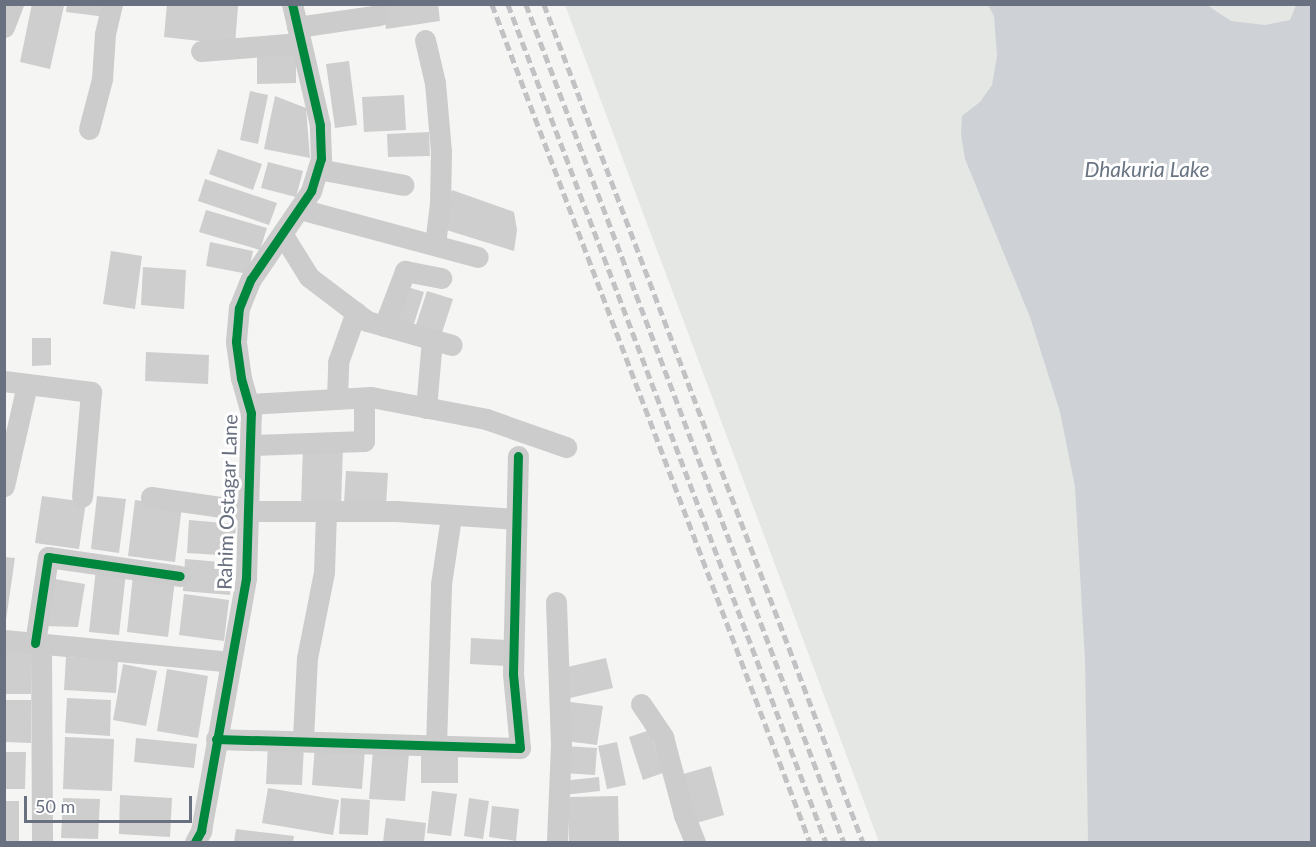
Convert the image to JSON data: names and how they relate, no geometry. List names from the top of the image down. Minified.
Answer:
{"streets":{"street":["Rahim Ostagar Lane"]},"water":["Dhakuria Lake"],"scale_bar":"50 m"}
